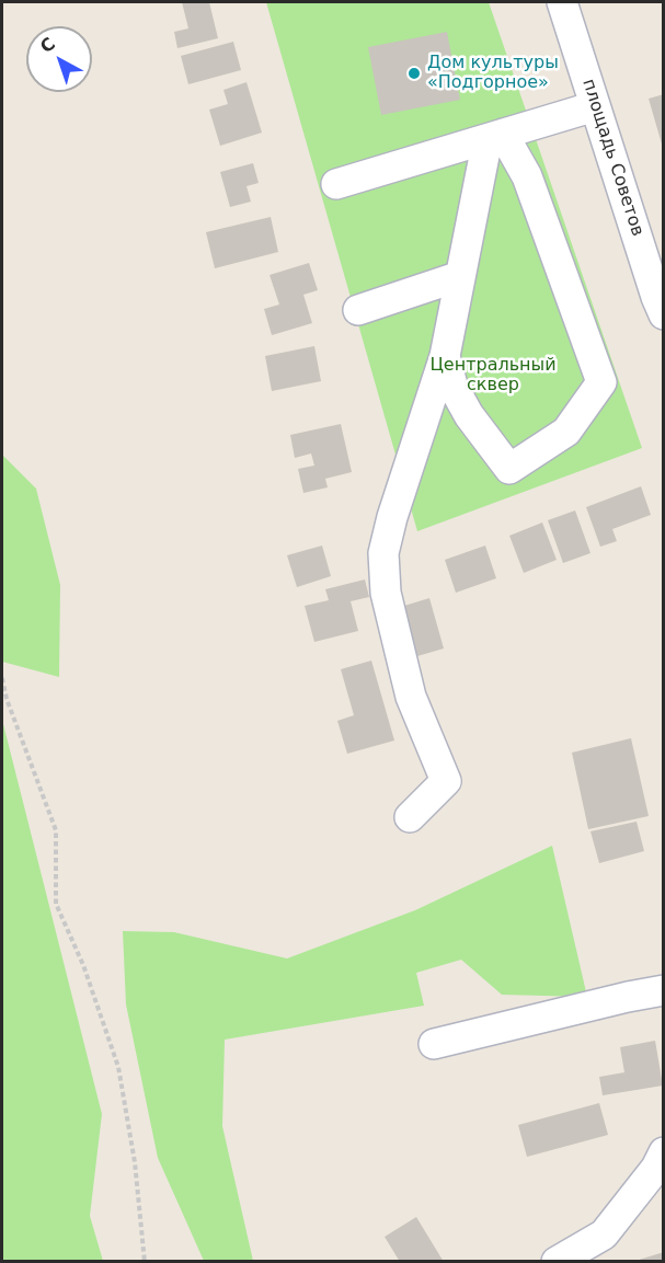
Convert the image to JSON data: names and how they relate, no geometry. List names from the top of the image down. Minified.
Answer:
{"streets":{"street":["площадь Советов"]},"parks":["Центральный сквер"],"places":["Дом культуры «Подгорное»"],"north":"top left"}
